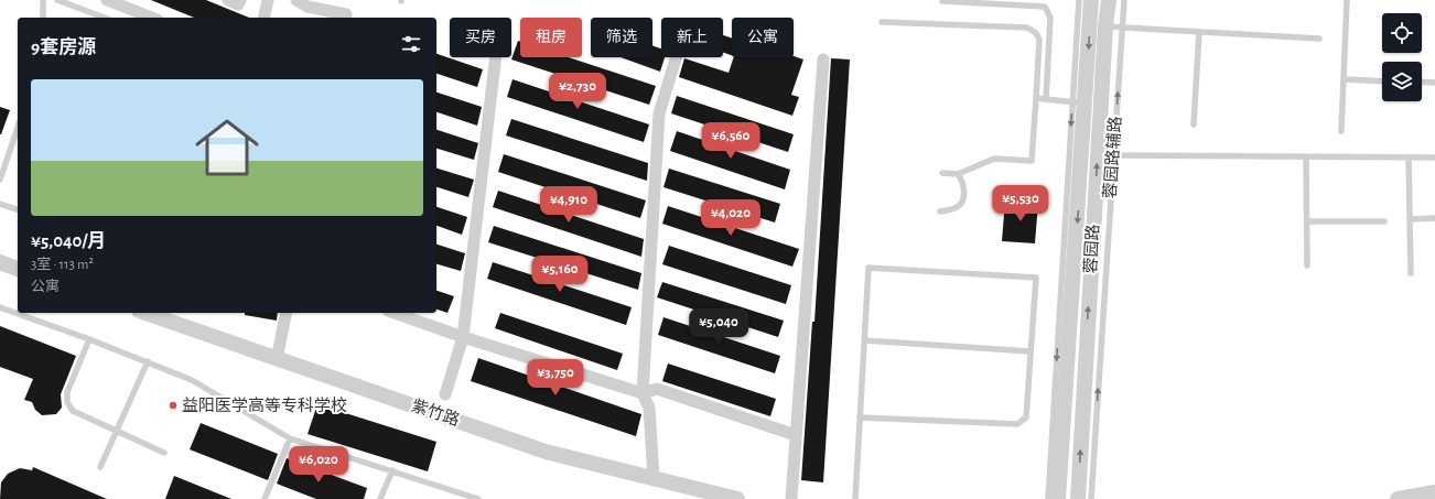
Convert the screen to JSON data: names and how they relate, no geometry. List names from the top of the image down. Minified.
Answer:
{"streets":{"street":["蓉园路","紫竹路"],"lane":["蓉园路辅路"]},"places":["益阳医学高等专科学校"],"page":{"chip":["买房","租房","筛选","新上","公寓"],"heading":"9套房源","list":[{"name":"¥5,040/月","note":"3室 · 113 m² · 公寓"}],"price":["¥2,730","¥6,560","¥5,530","¥4,910","¥4,020","¥5,160","¥5,040","¥3,750","¥6,020"]}}
